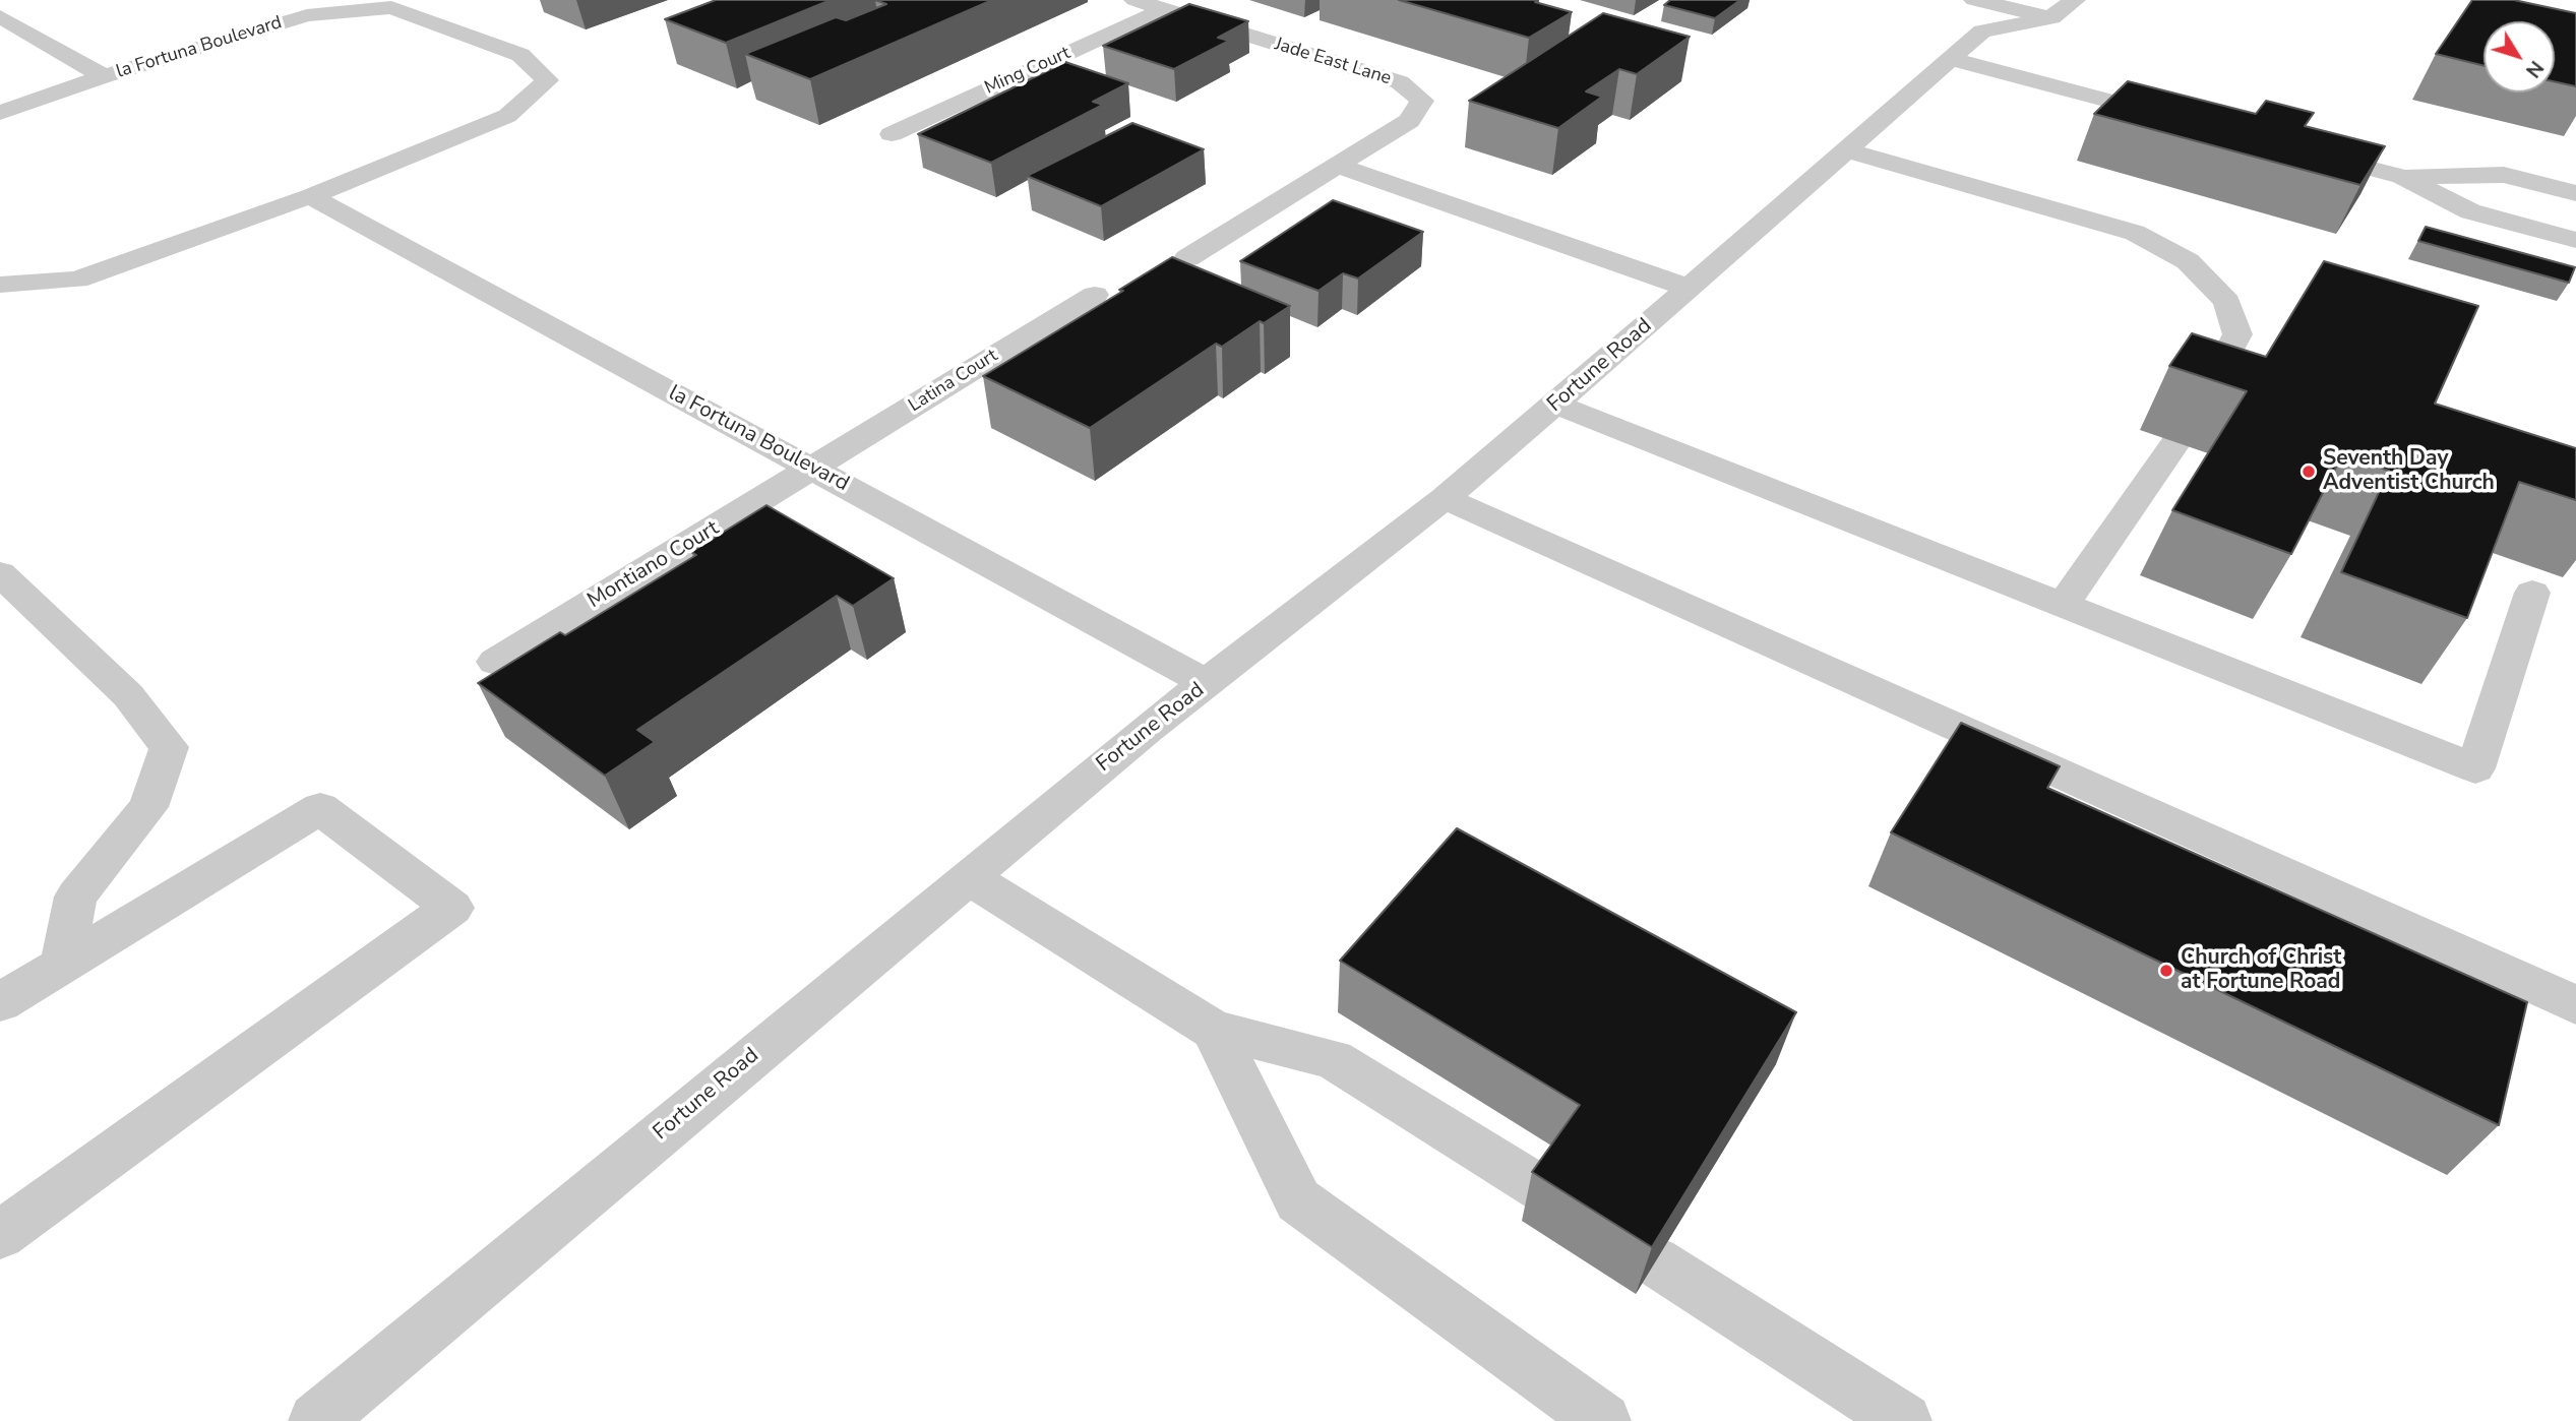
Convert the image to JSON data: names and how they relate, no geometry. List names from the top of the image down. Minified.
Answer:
{"streets":{"street":["la Fortuna Boulevard","Jade East Lane","Ming Court","Fortune Road","Latina Court","Montiano Court"]},"crossings":[["la Fortuna Boulevard","Fortune Road"],["la Fortuna Boulevard","Latina Court"],["la Fortuna Boulevard","Montiano Court"],["Jade East Lane","Ming Court"],["Latina Court","Montiano Court"]],"places":["Seventh Day Adventist Church","Church of Christ at Fortune Road"],"north":"bottom right"}
